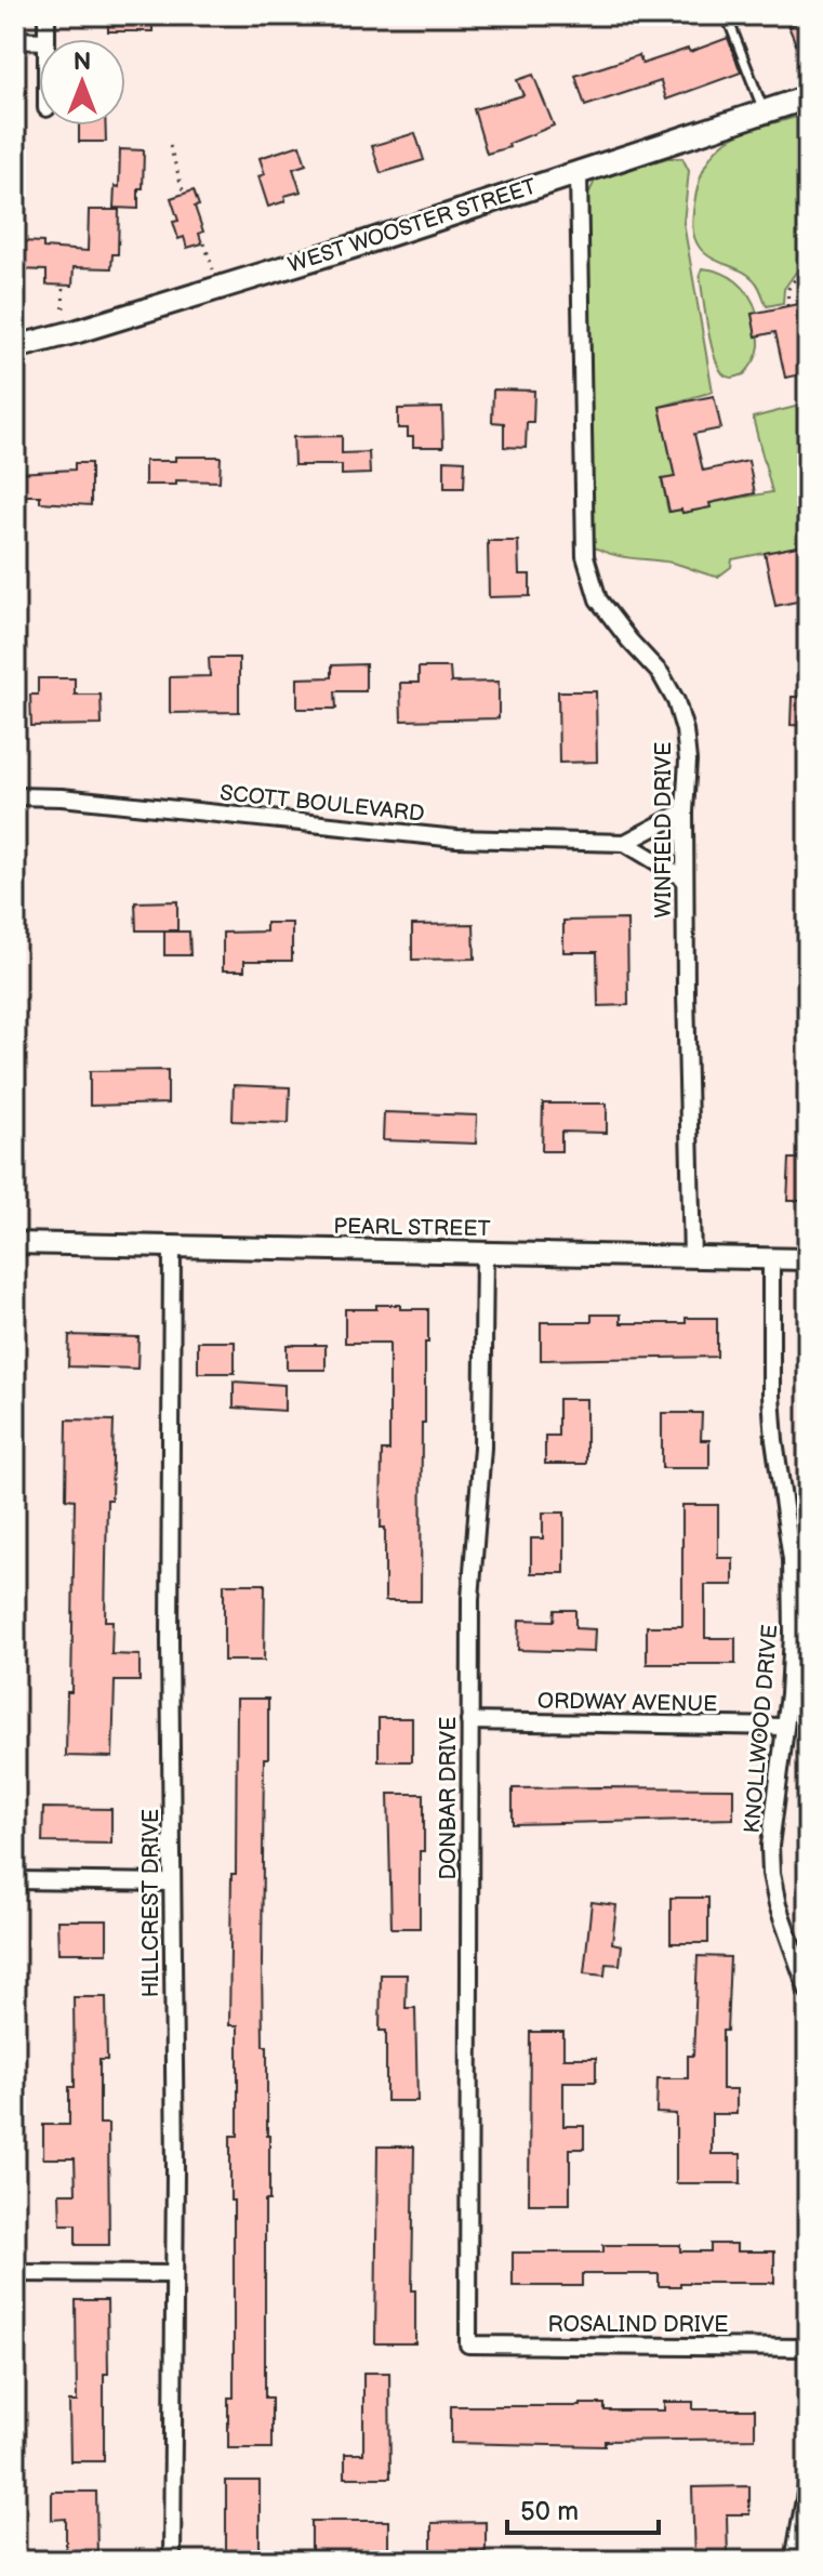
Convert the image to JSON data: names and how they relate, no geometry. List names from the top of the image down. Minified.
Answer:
{"streets":{"main road":["WEST WOOSTER STREET"],"street":["SCOTT BOULEVARD","WINFIELD DRIVE","PEARL STREET","ORDWAY AVENUE","KNOLLWOOD DRIVE","DONBAR DRIVE","HILLCREST DRIVE","ROSALIND DRIVE"]},"crossings":[["WEST WOOSTER STREET","WINFIELD DRIVE"],["SCOTT BOULEVARD","WINFIELD DRIVE"],["WINFIELD DRIVE","PEARL STREET"],["PEARL STREET","KNOLLWOOD DRIVE"],["PEARL STREET","DONBAR DRIVE"],["PEARL STREET","HILLCREST DRIVE"],["ORDWAY AVENUE","KNOLLWOOD DRIVE"],["ORDWAY AVENUE","DONBAR DRIVE"],["DONBAR DRIVE","ROSALIND DRIVE"]],"scale_bar":"50 m","north":"top"}
